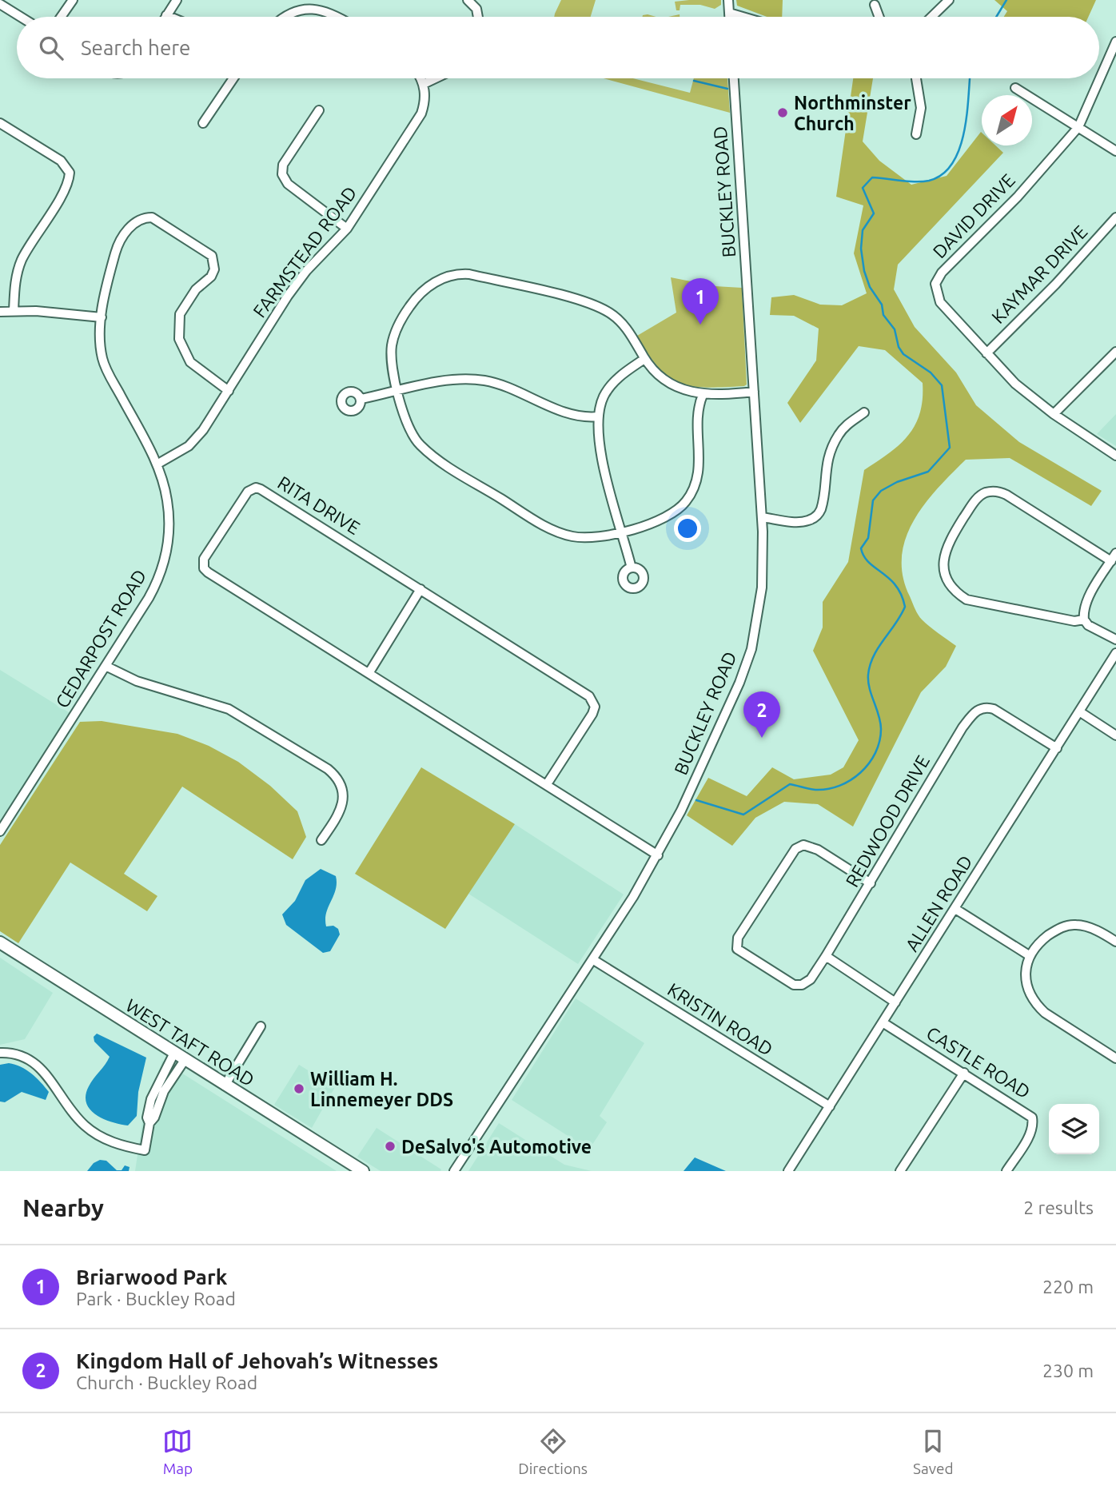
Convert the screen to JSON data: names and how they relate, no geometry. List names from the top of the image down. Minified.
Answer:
{"streets":{"main road":["WEST TAFT ROAD"],"street":["BUCKLEY ROAD","DAVID DRIVE","FARMSTEAD ROAD","KAYMAR DRIVE","RITA DRIVE","CEDARPOST ROAD","REDWOOD DRIVE","ALLEN ROAD","KRISTIN ROAD","CASTLE ROAD"]},"crossings":[["BUCKLEY ROAD","RITA DRIVE"],["BUCKLEY ROAD","KRISTIN ROAD"],["DAVID DRIVE","KAYMAR DRIVE"],["FARMSTEAD ROAD","CEDARPOST ROAD"],["REDWOOD DRIVE","ALLEN ROAD"],["ALLEN ROAD","KRISTIN ROAD"],["ALLEN ROAD","CASTLE ROAD"]],"places":["Northminster Church","William H. Linnemeyer DDS","DeSalvo's Automotive"],"north":"top right","page":{"search":"Search here","pins":["1","2"],"heading":["Nearby","2 results"],"list":[{"mark":"1","name":"Briarwood Park","note":"Park · Buckley Road","value":"220 m"},{"mark":"2","name":"Kingdom Hall of Jehovah’s Witnesses","note":"Church · Buckley Road","value":"230 m"}],"nav":["Map","Directions","Saved"]}}
